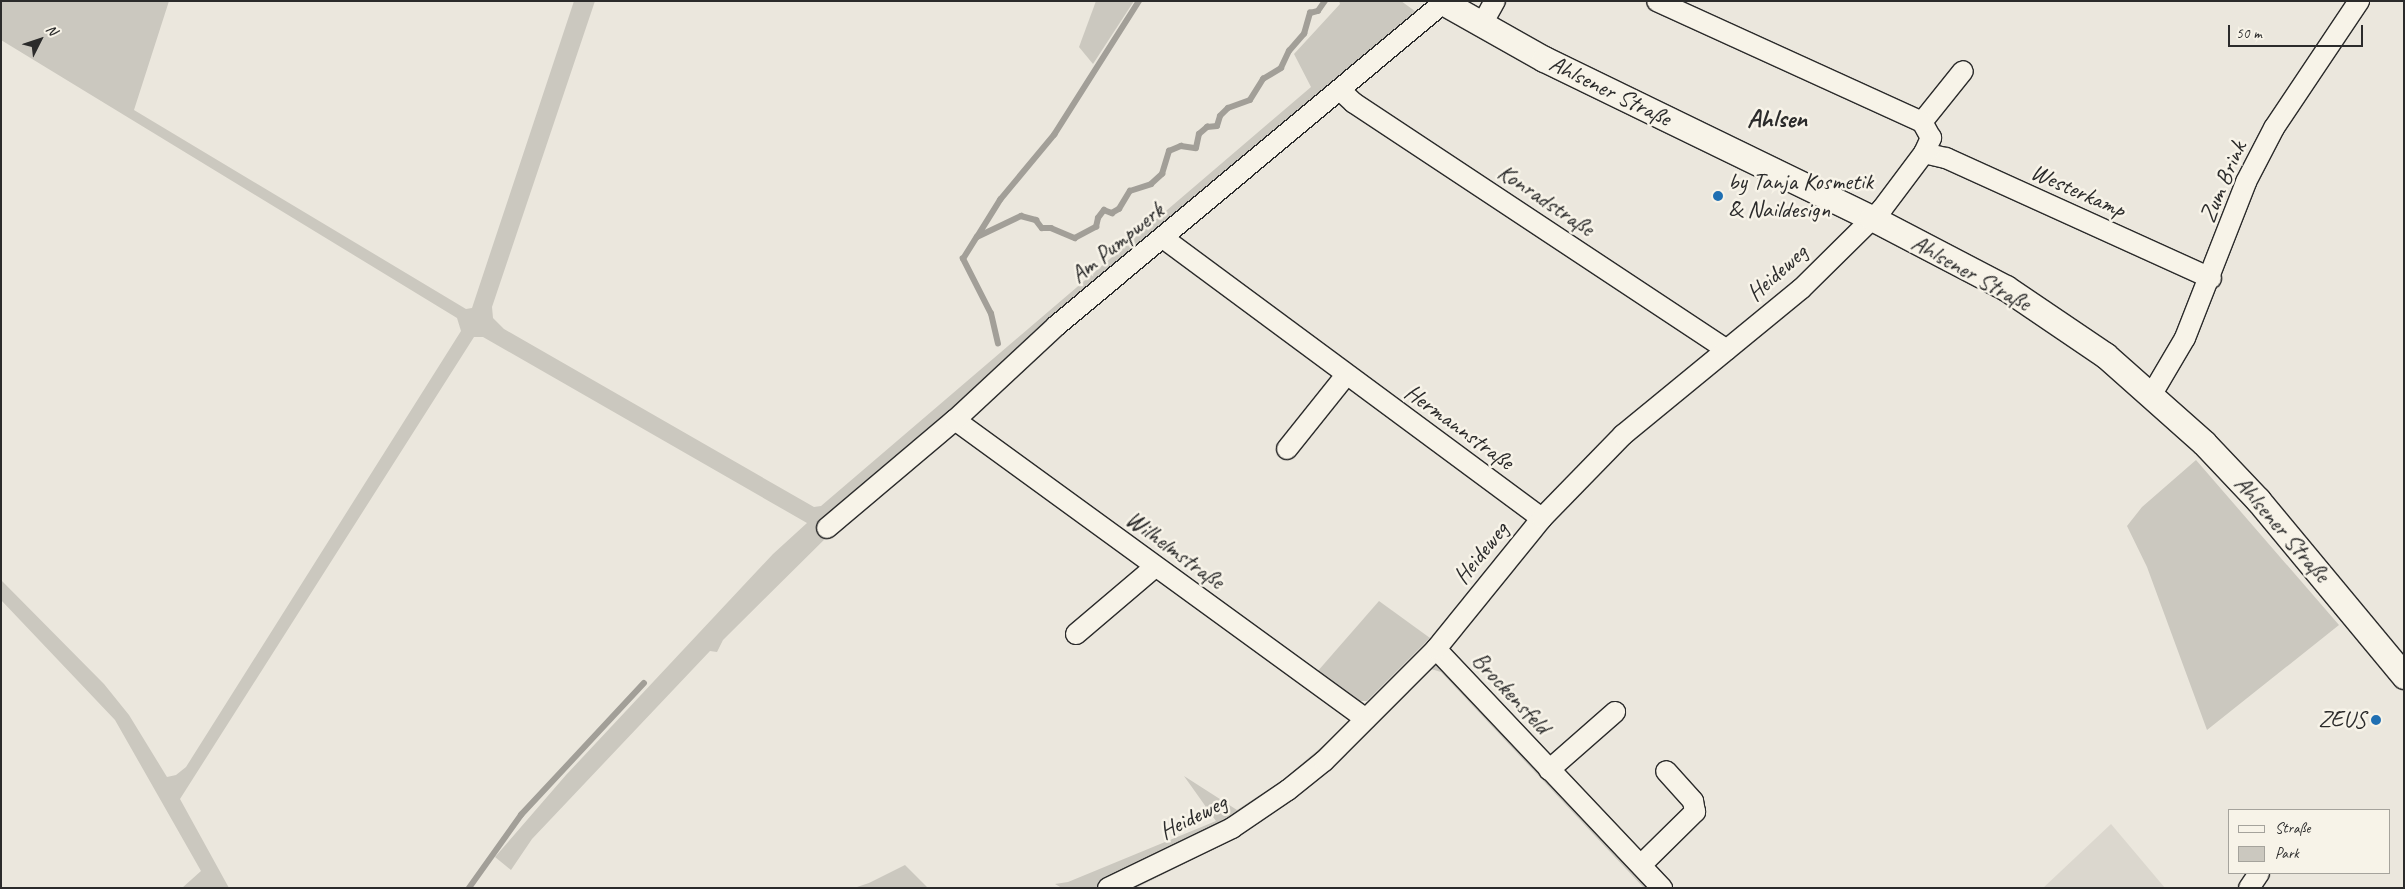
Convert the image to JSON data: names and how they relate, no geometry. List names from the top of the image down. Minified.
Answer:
{"streets":{"main road":["Ahlsener Straße"],"street":["Zum Brink","Westerkamp","Konradstraße","Am Pumpwerk","Heideweg","Hermannstraße","Wilhelmstraße","Brockensfeld"]},"crossings":[["Ahlsener Straße","Zum Brink"],["Ahlsener Straße","Am Pumpwerk"],["Ahlsener Straße","Heideweg"],["Zum Brink","Westerkamp"],["Konradstraße","Am Pumpwerk"],["Konradstraße","Heideweg"],["Am Pumpwerk","Hermannstraße"],["Am Pumpwerk","Wilhelmstraße"],["Heideweg","Hermannstraße"],["Heideweg","Wilhelmstraße"],["Heideweg","Brockensfeld"]],"districts":["Ahlsen"],"places":["by Tanja Kosmetik & Naildesign","ZEUS"],"legend":["Straße","Park"],"scale_bar":"50 m","north":"top right"}
